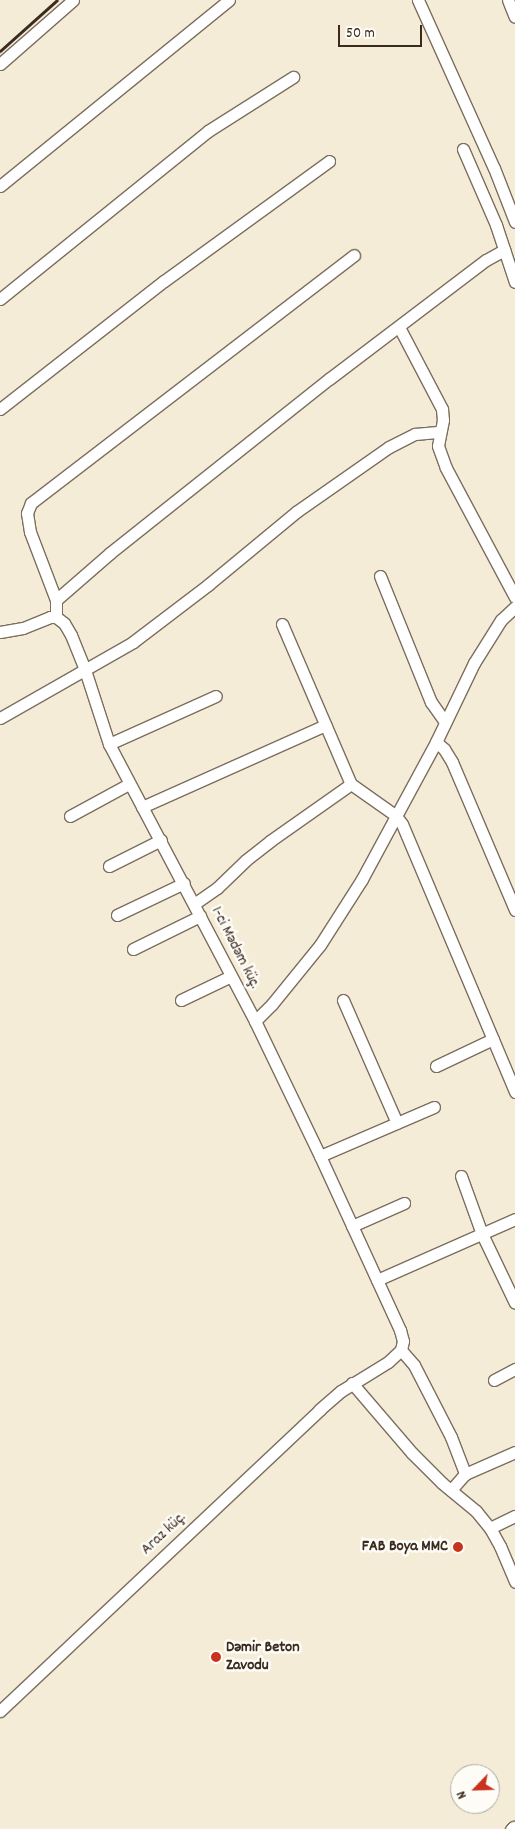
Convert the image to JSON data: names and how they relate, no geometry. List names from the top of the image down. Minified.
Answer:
{"streets":{"street":["1-ci Mədəm küç.","Araz küç."]},"crossings":[["1-ci Mədəm küç.","Araz küç."]],"places":["FAB Boya MMC","Dəmir Beton Zavodu"],"scale_bar":"50 m","north":"bottom left"}
